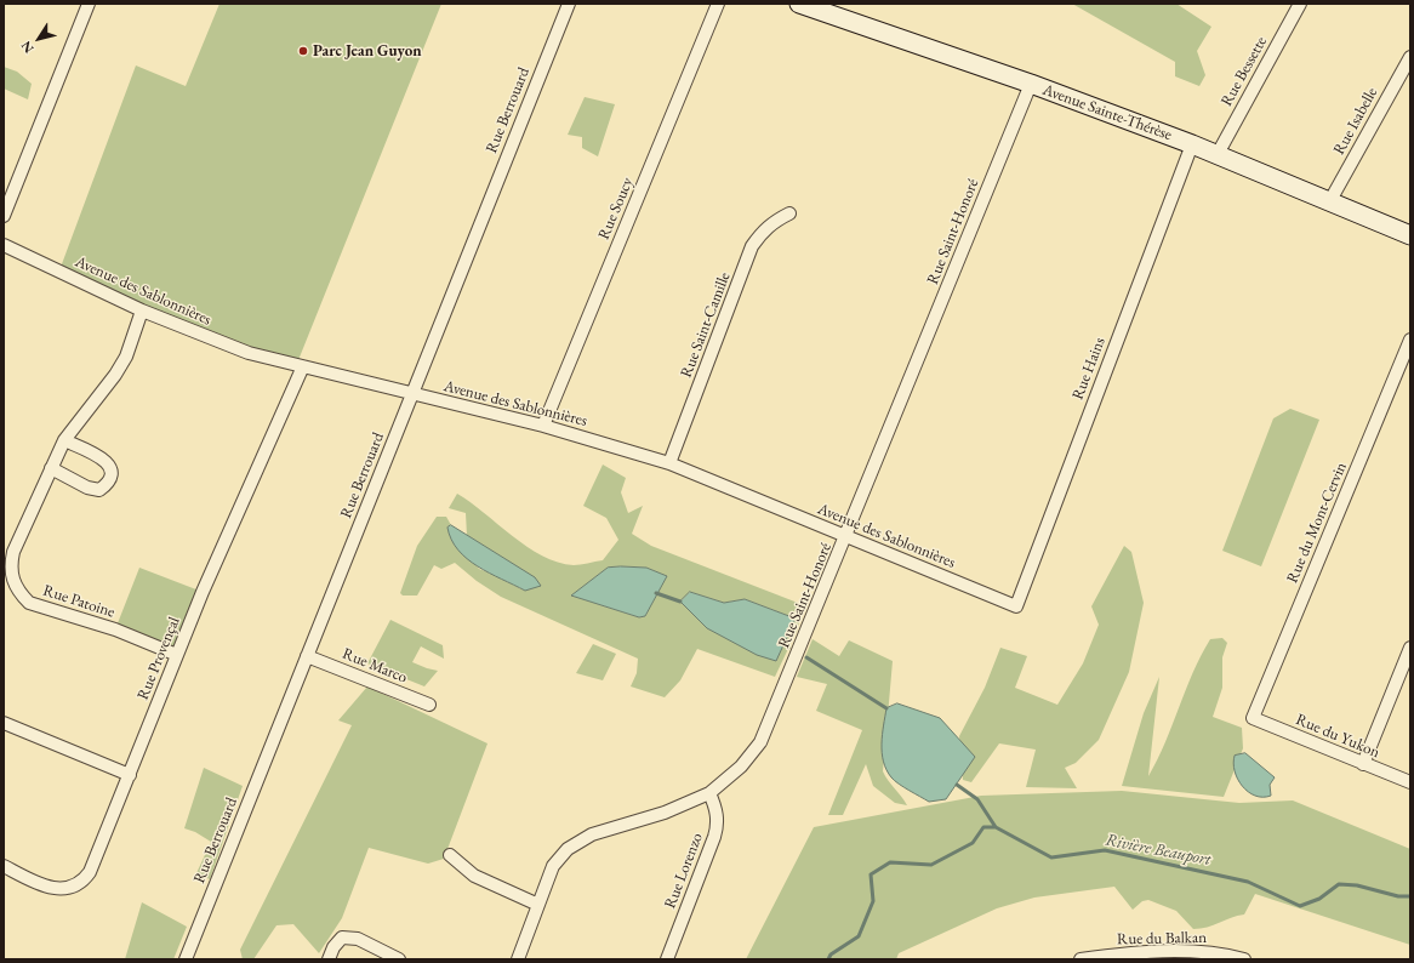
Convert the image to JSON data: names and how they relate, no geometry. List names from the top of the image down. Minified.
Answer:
{"streets":{"street":["Rue Bessette","Rue Berrouard","Avenue Sainte-Thérèse","Rue Isabelle","Rue Soucy","Rue Saint-Honoré","Avenue des Sablonnières","Rue Saint-Camille","Rue Hains","Rue du Mont-Cervin","Rue Patoine","Rue Provençal","Rue Marco","Rue du Yukon","Rue Lorenzo","Rue du Balkan"]},"crossings":[["Rue Bessette","Avenue Sainte-Thérèse"],["Rue Berrouard","Avenue des Sablonnières"],["Rue Berrouard","Rue Marco"],["Avenue Sainte-Thérèse","Rue Isabelle"],["Avenue Sainte-Thérèse","Rue Saint-Honoré"],["Avenue Sainte-Thérèse","Rue Hains"],["Rue Soucy","Avenue des Sablonnières"],["Rue Saint-Honoré","Avenue des Sablonnières"],["Rue Saint-Honoré","Rue Lorenzo"],["Avenue des Sablonnières","Rue Saint-Camille"],["Avenue des Sablonnières","Rue Hains"],["Avenue des Sablonnières","Rue Patoine"],["Avenue des Sablonnières","Rue Provençal"],["Rue du Mont-Cervin","Rue du Yukon"],["Rue Patoine","Rue Provençal"]],"water":["Rivière Beauport"],"places":["Parc Jean Guyon"],"north":"bottom left"}
